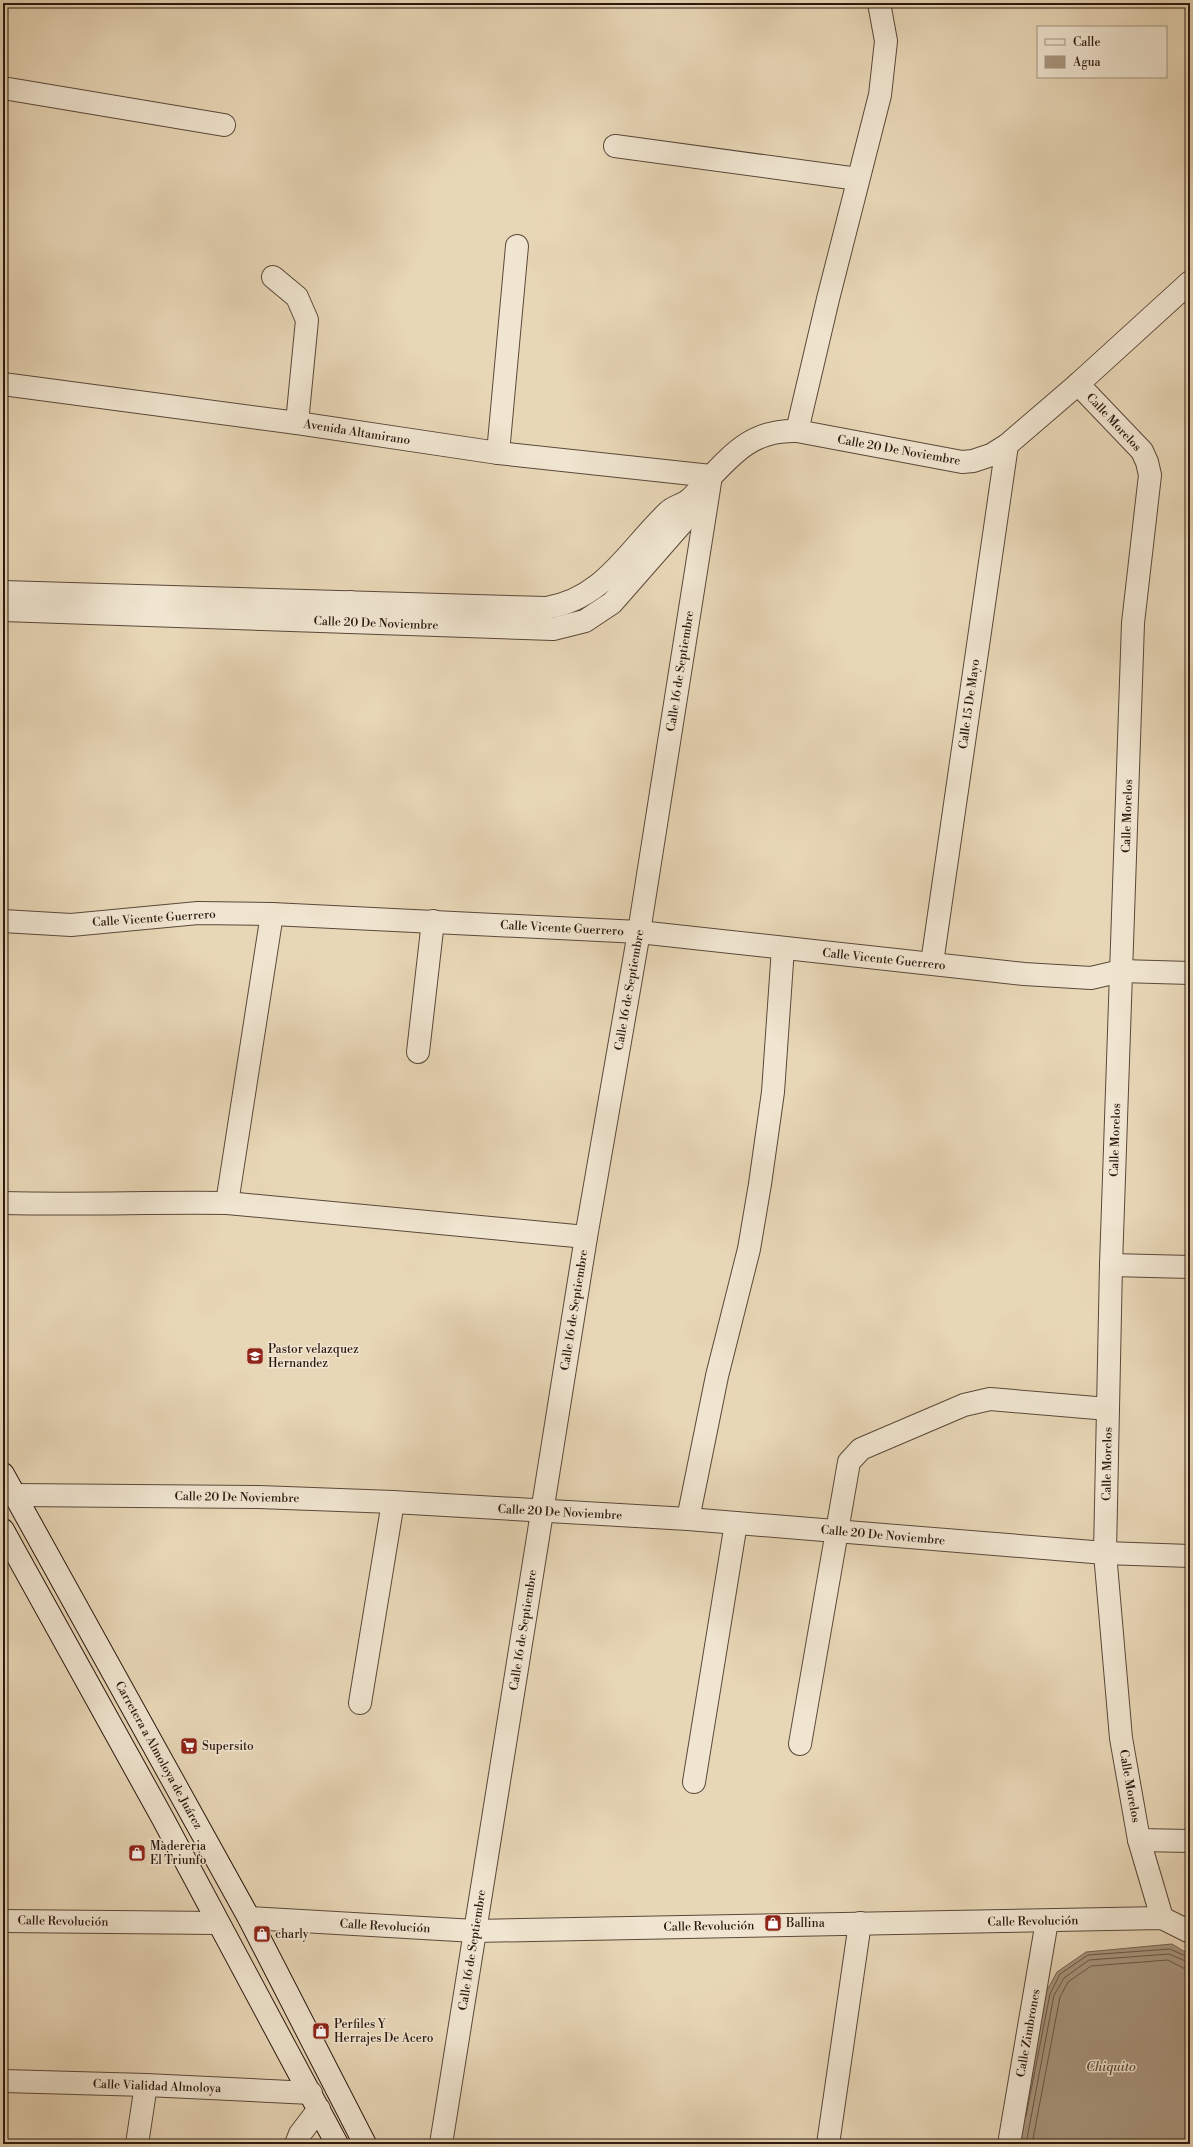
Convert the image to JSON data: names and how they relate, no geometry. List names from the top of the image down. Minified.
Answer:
{"streets":{"street":["Calle Morelos","Avenida Altamirano","Calle 20 De Noviembre","Calle 16 de Septiembre","Calle 15 De Mayo","Calle Vicente Guerrero","Carretera a Almoloya de Juárez","Calle Revolución","Calle Zimbrones","Calle Vialidad Almoloya"]},"crossings":[["Calle Morelos","Calle 20 De Noviembre"],["Calle Morelos","Calle Vicente Guerrero"],["Calle Morelos","Calle Revolución"],["Avenida Altamirano","Calle 20 De Noviembre"],["Avenida Altamirano","Calle 16 de Septiembre"],["Calle 20 De Noviembre","Calle 16 de Septiembre"],["Calle 20 De Noviembre","Calle 15 De Mayo"],["Calle 20 De Noviembre","Carretera a Almoloya de Juárez"],["Calle 16 de Septiembre","Calle Vicente Guerrero"],["Calle 16 de Septiembre","Calle Revolución"],["Calle 15 De Mayo","Calle Vicente Guerrero"],["Carretera a Almoloya de Juárez","Calle Revolución"],["Calle Revolución","Calle Zimbrones"]],"water":["Chiquito"],"places":{"school or university":["Pastor velazquez Hernandez"],"supermarket":["Supersito"],"shop":["Madereria El Triunfo","Ballina","charly","Perfiles Y Herrajes De Acero"]},"legend":["Calle","Agua"]}
